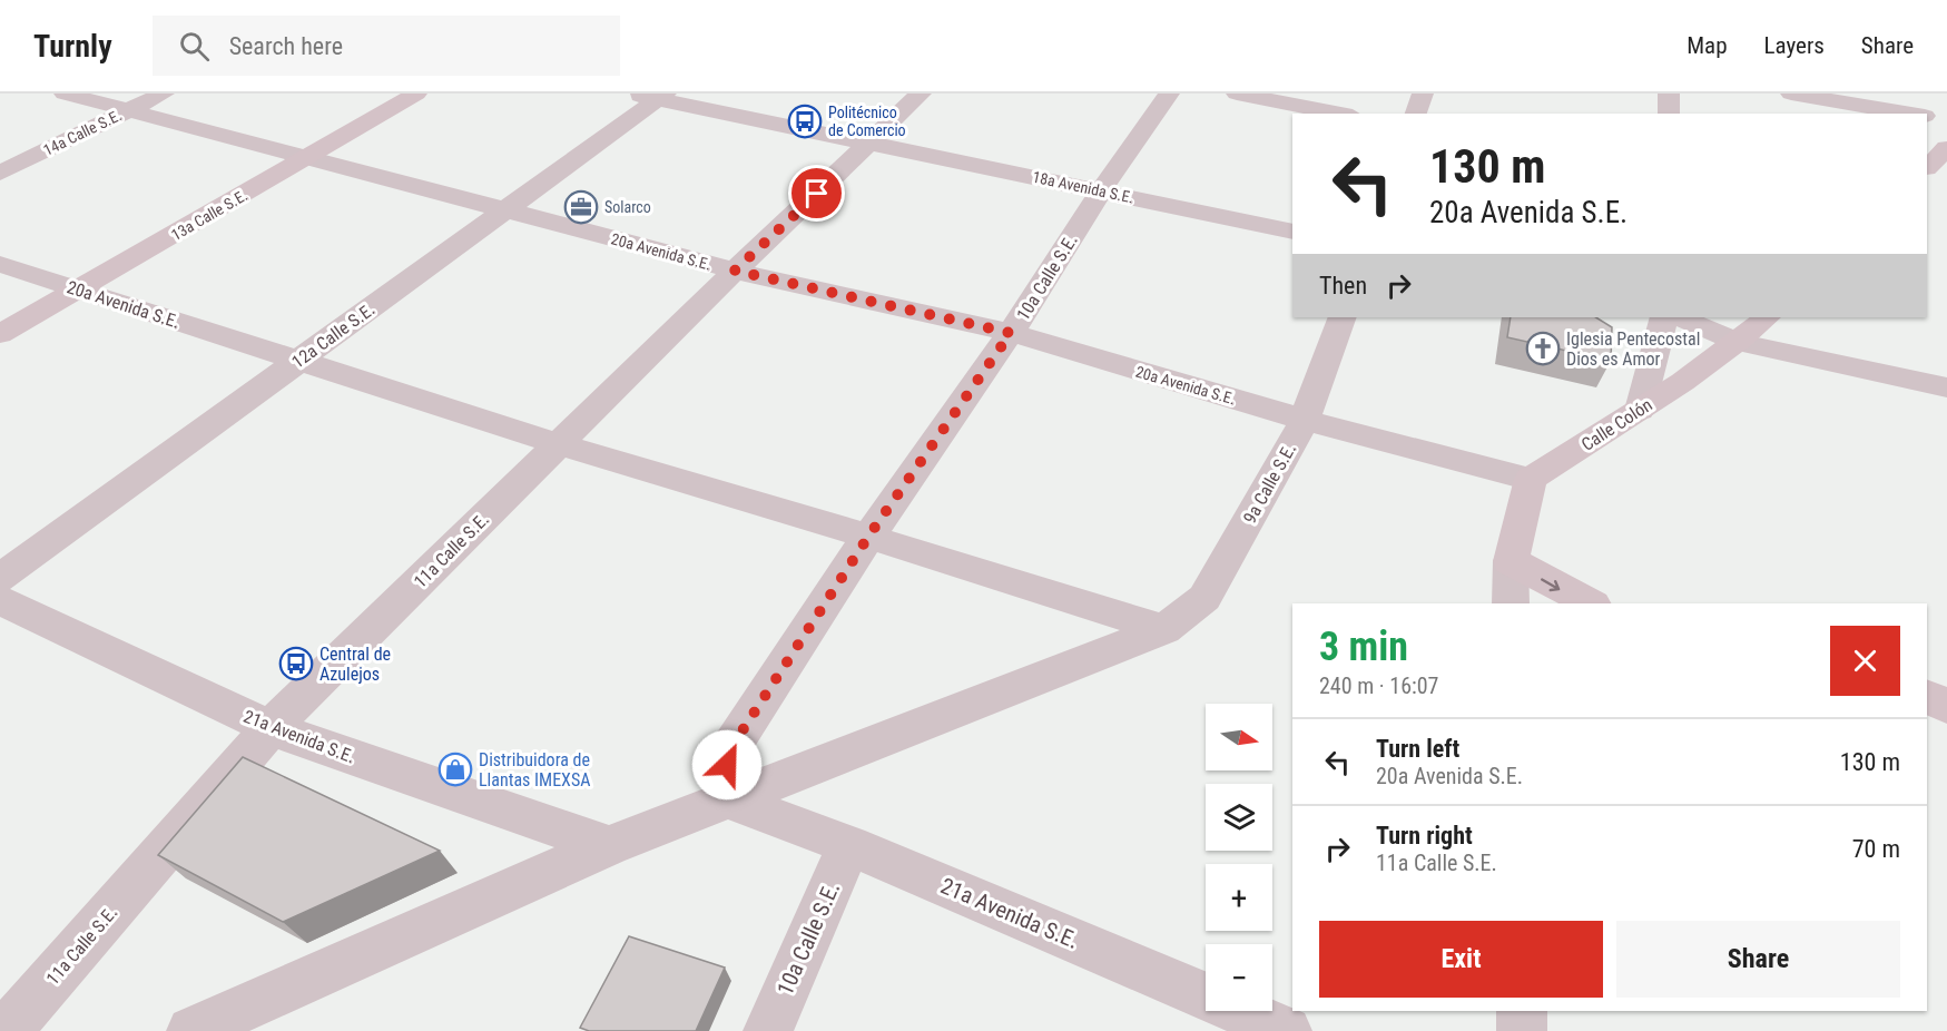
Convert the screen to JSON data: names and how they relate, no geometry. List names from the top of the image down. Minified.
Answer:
{"streets":{"main road":["13a Calle S.E.","Calle Colón"],"street":["14a Calle S.E.","18a Avenida S.E.","20a Avenida S.E.","10a Calle S.E.","12a Calle S.E.","9a Calle S.E.","11a Calle S.E.","21a Avenida S.E."]},"crossings":[["14a Calle S.E.","20a Avenida S.E."],["18a Avenida S.E.","10a Calle S.E."],["18a Avenida S.E.","12a Calle S.E."],["18a Avenida S.E.","11a Calle S.E."],["13a Calle S.E.","20a Avenida S.E."],["20a Avenida S.E.","10a Calle S.E."],["20a Avenida S.E.","12a Calle S.E."],["20a Avenida S.E.","Calle Colón"],["20a Avenida S.E.","9a Calle S.E."],["20a Avenida S.E.","11a Calle S.E."],["10a Calle S.E.","9a Calle S.E."],["10a Calle S.E.","21a Avenida S.E."],["9a Calle S.E.","21a Avenida S.E."],["11a Calle S.E.","21a Avenida S.E."]],"places":{"bus stop":["Politécnico de Comercio","Central de Azulejos"],"office":["Solarco"],"church":["Iglesia Pentecostal Dios es Amor"],"shop":["Distribuidora de Llantas IMEXSA"]},"north":"right","page":{"header":"Turnly","search":"Search here","nav":["Map","Layers","Share"],"turn":["130 m","20a Avenida S.E."],"then":"Then","heading":["3 min","240 m · 16:07"],"map_buttons":["+","−"],"list":[{"name":"Turn left","note":"20a Avenida S.E.","value":"130 m"},{"name":"Turn right","note":"11a Calle S.E.","value":"70 m"}],"buttons":["Exit","Share"]}}
